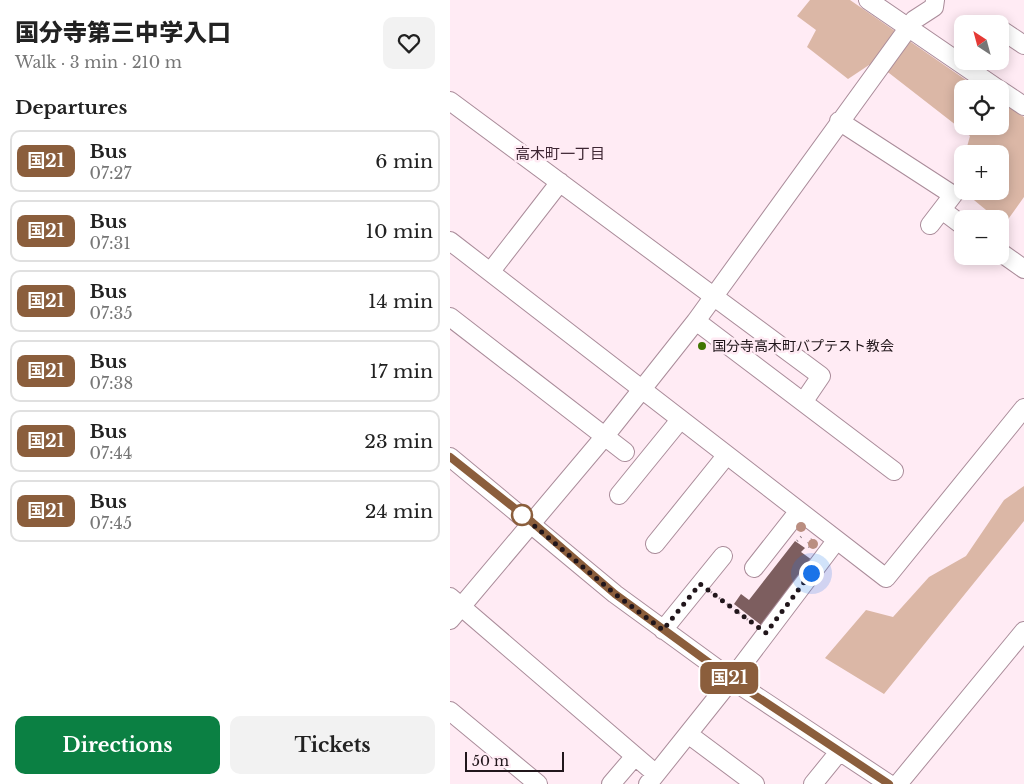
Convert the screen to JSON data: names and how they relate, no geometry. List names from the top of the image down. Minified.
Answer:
{"districts":["高木町一丁目"],"places":["国分寺高木町バプテスト教会"],"lines":["bus line 国21"],"scale_bar":"50 m","north":"top left","page":{"heading":[["国分寺第三中学入口","Walk · 3 min · 210 m"],"Departures"],"on_map":"国21","map_buttons":["+","−"],"list":[{"mark":"国21","name":"Bus","note":"07:27","value":"6 min"},{"mark":"国21","name":"Bus","note":"07:31","value":"10 min"},{"mark":"国21","name":"Bus","note":"07:35","value":"14 min"},{"mark":"国21","name":"Bus","note":"07:38","value":"17 min"},{"mark":"国21","name":"Bus","note":"07:44","value":"23 min"},{"mark":"国21","name":"Bus","note":"07:45","value":"24 min"}],"buttons":["Directions","Tickets"],"scale":"50 m"}}
